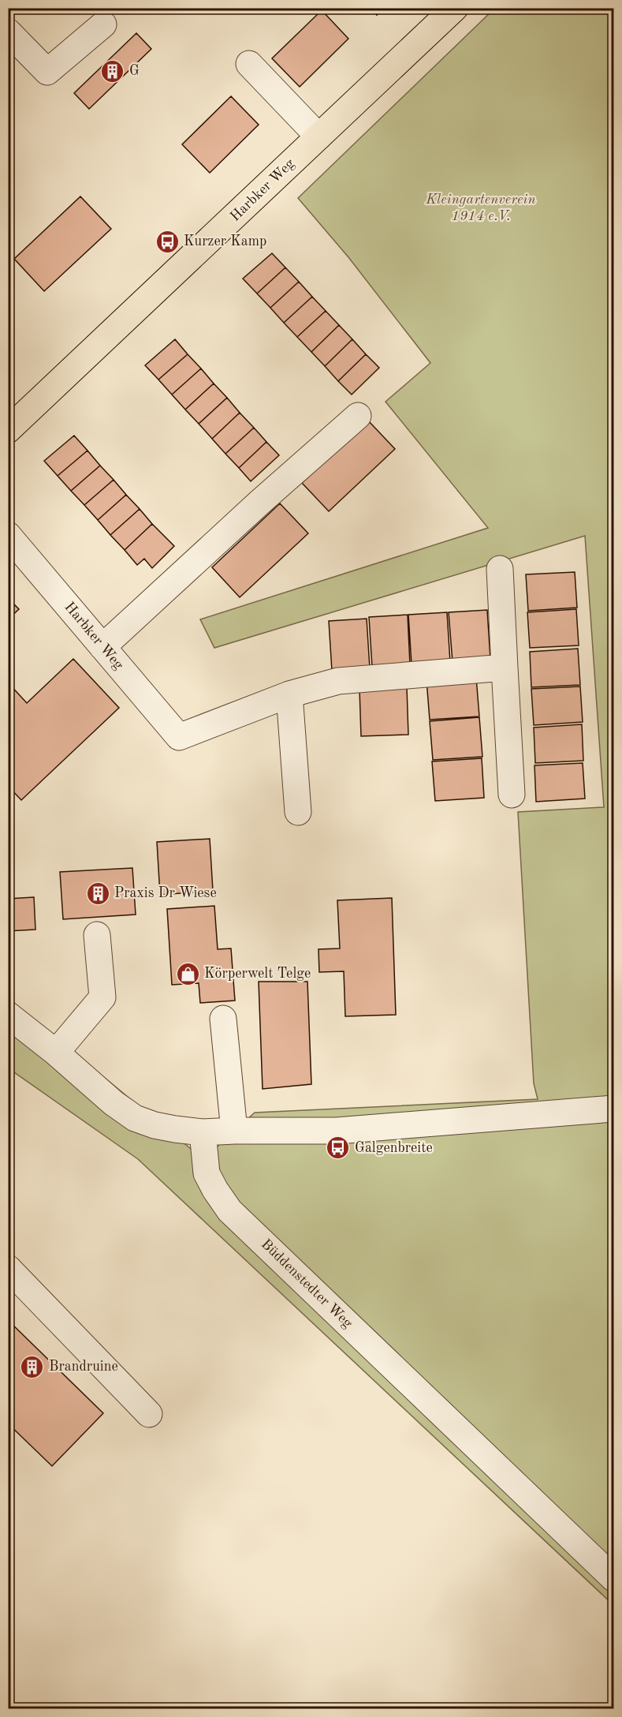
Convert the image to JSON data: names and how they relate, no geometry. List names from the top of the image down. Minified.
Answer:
{"streets":{"main road":["Harbker Weg"],"street":["Büddenstedter Weg"]},"parks":["Kleingartenverein 1914 e.V."],"places":{"building":["G","Praxis Dr Wiese","Brandruine"],"bus stop":["Kurzer Kamp","Galgenbreite"],"shop":["Körperwelt Telge"]}}
